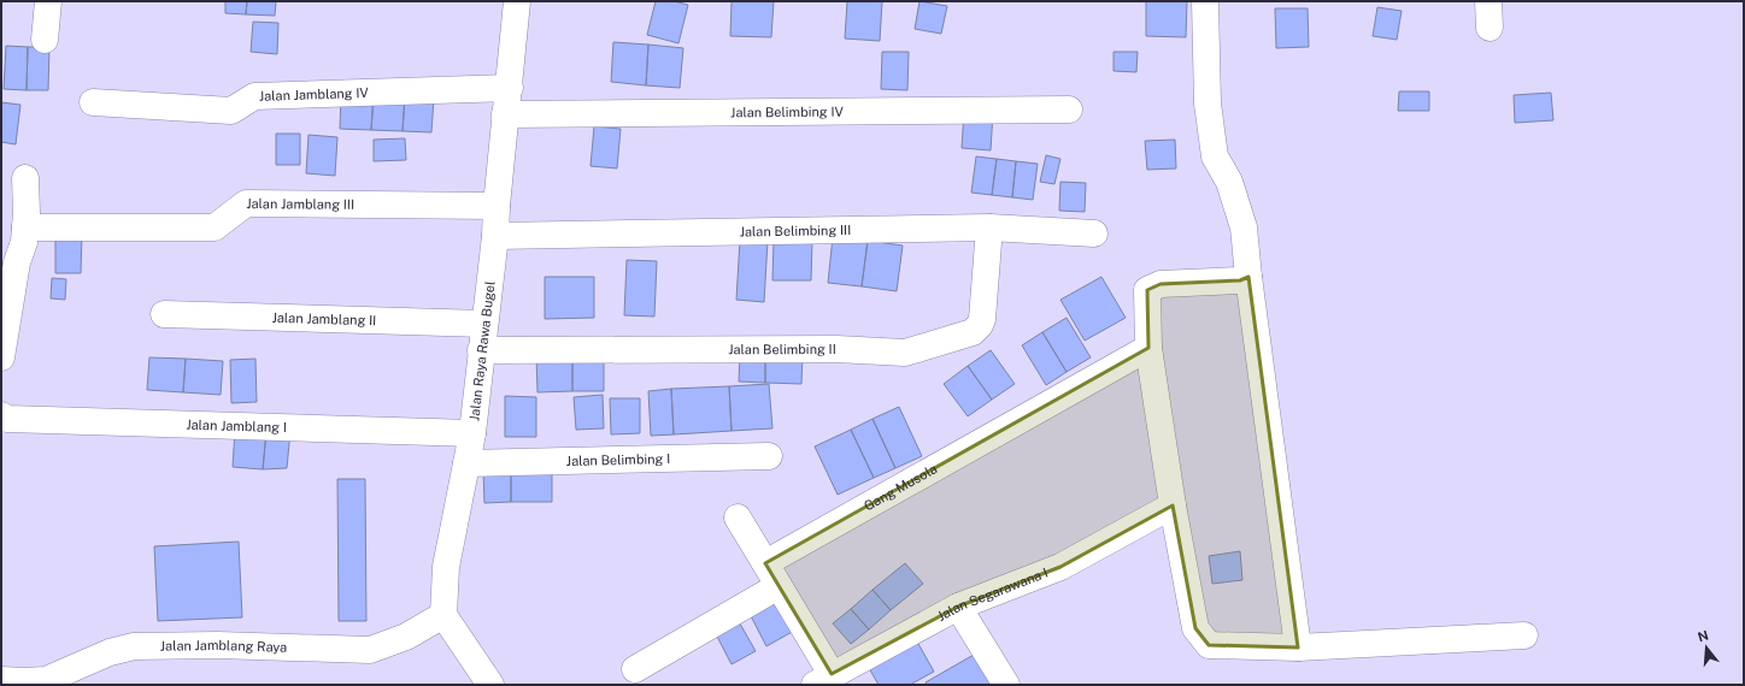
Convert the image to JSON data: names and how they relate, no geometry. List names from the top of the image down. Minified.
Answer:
{"streets":{"street":["Jalan Jamblang IV","Jalan Belimbing IV","Jalan Jamblang III","Jalan Belimbing III","Jalan Jamblang II","Jalan Belimbing II","Jalan Raya Rawa Bugel","Jalan Jamblang I","Jalan Belimbing I","Gang Musola","Jalan Segarawana I","Jalan Jamblang Raya"]},"crossings":[["Jalan Jamblang IV","Jalan Raya Rawa Bugel"],["Jalan Belimbing IV","Jalan Raya Rawa Bugel"],["Jalan Jamblang III","Jalan Raya Rawa Bugel"],["Jalan Belimbing III","Jalan Belimbing II"],["Jalan Belimbing III","Jalan Raya Rawa Bugel"],["Jalan Jamblang II","Jalan Raya Rawa Bugel"],["Jalan Belimbing II","Jalan Raya Rawa Bugel"],["Jalan Raya Rawa Bugel","Jalan Jamblang I"],["Jalan Raya Rawa Bugel","Jalan Belimbing I"],["Jalan Raya Rawa Bugel","Jalan Jamblang Raya"]],"north":"top"}
